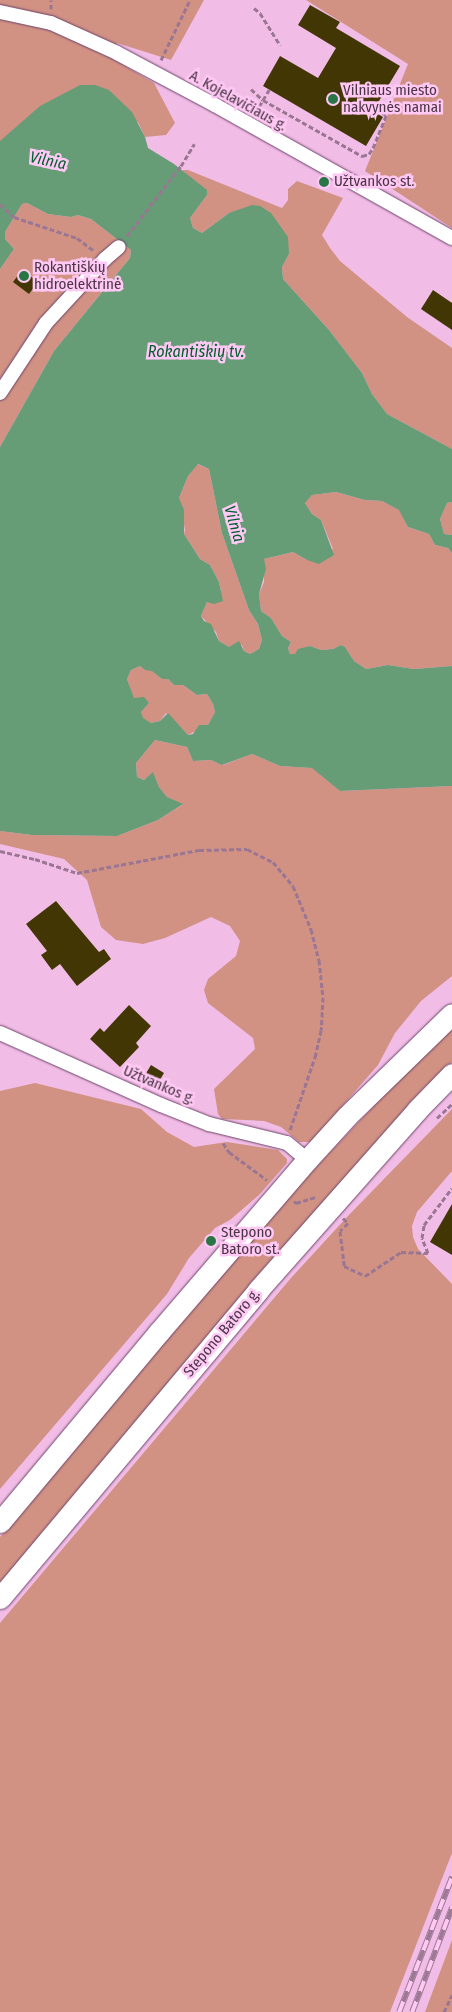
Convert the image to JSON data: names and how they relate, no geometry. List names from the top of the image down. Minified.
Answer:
{"streets":{"main road":["Stepono Batoro g."],"street":["A. Kojelavičiaus g.","Užtvankos g."]},"water":["Vilnia","Rokantiškių tv."],"places":["Vilniaus miesto nakvynės namai","Užtvankos st.","Rokantiškių hidroelektrinė","Stepono Batoro st."]}
